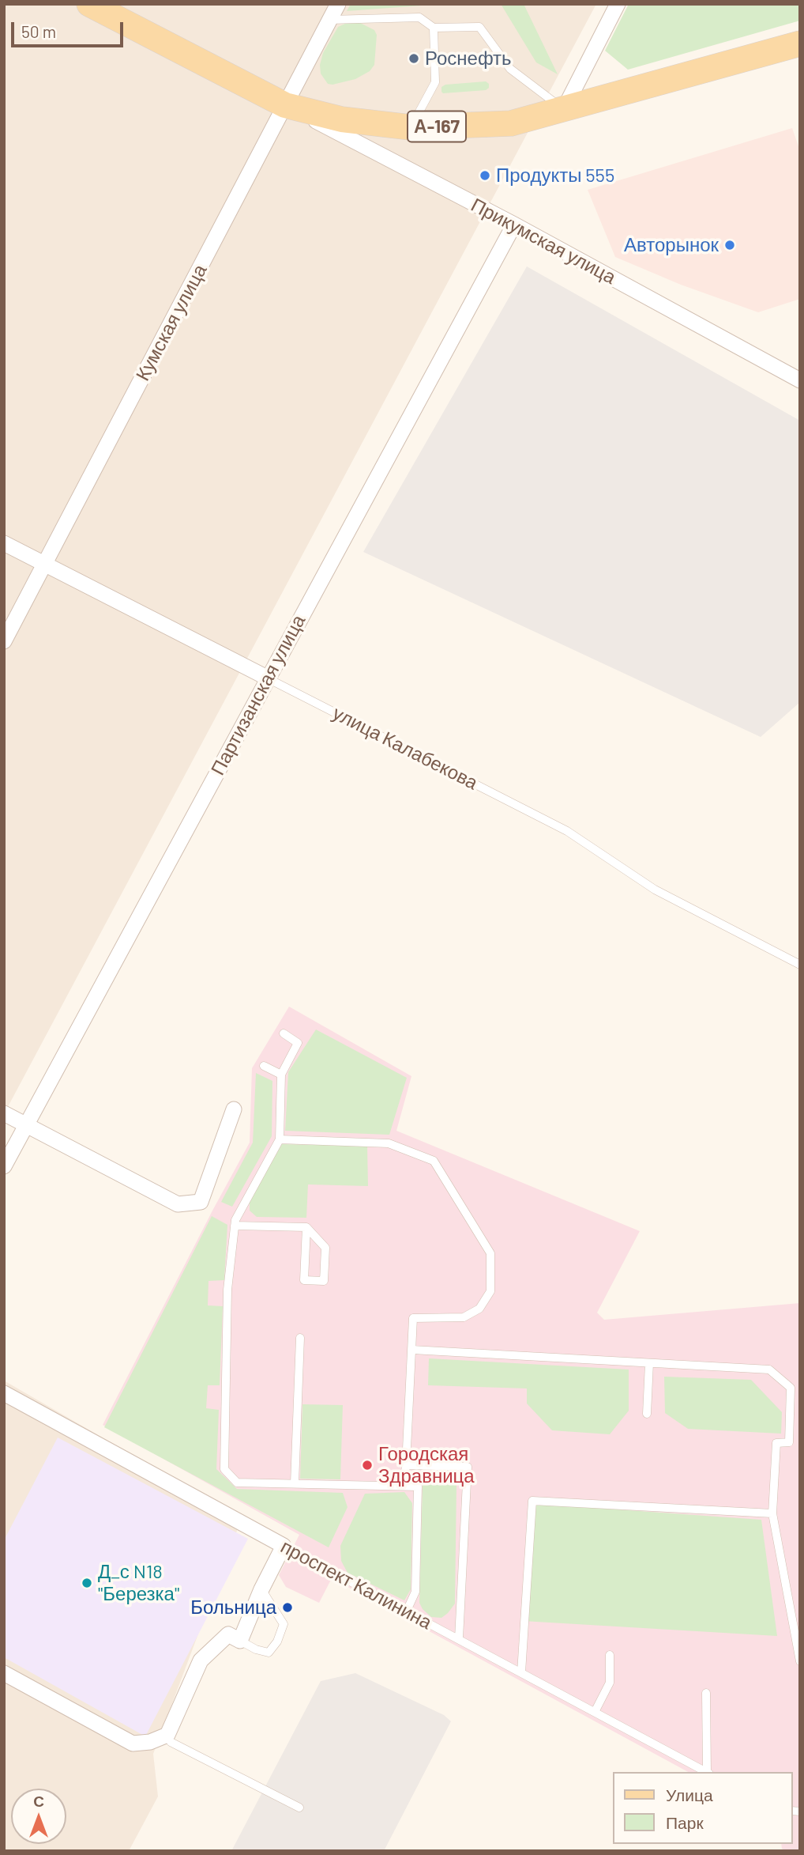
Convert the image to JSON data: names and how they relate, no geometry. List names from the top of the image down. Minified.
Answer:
{"streets":{"main road":["А-167","Прикумская улица"],"street":["Кумская улица","Партизанская улица","улица Калабекова","проспект Калинина"]},"crossings":[["Прикумская улица","Кумская улица"],["Прикумская улица","Партизанская улица"],["Кумская улица","улица Калабекова"],["Партизанская улица","улица Калабекова"]],"places":["Роснефть","Продукты 555","Авторынок","Городская Здравница","Д_с N18 \"Березка\"","Больница"],"legend":["Улица","Парк"],"scale_bar":"50 m","north":"top"}
